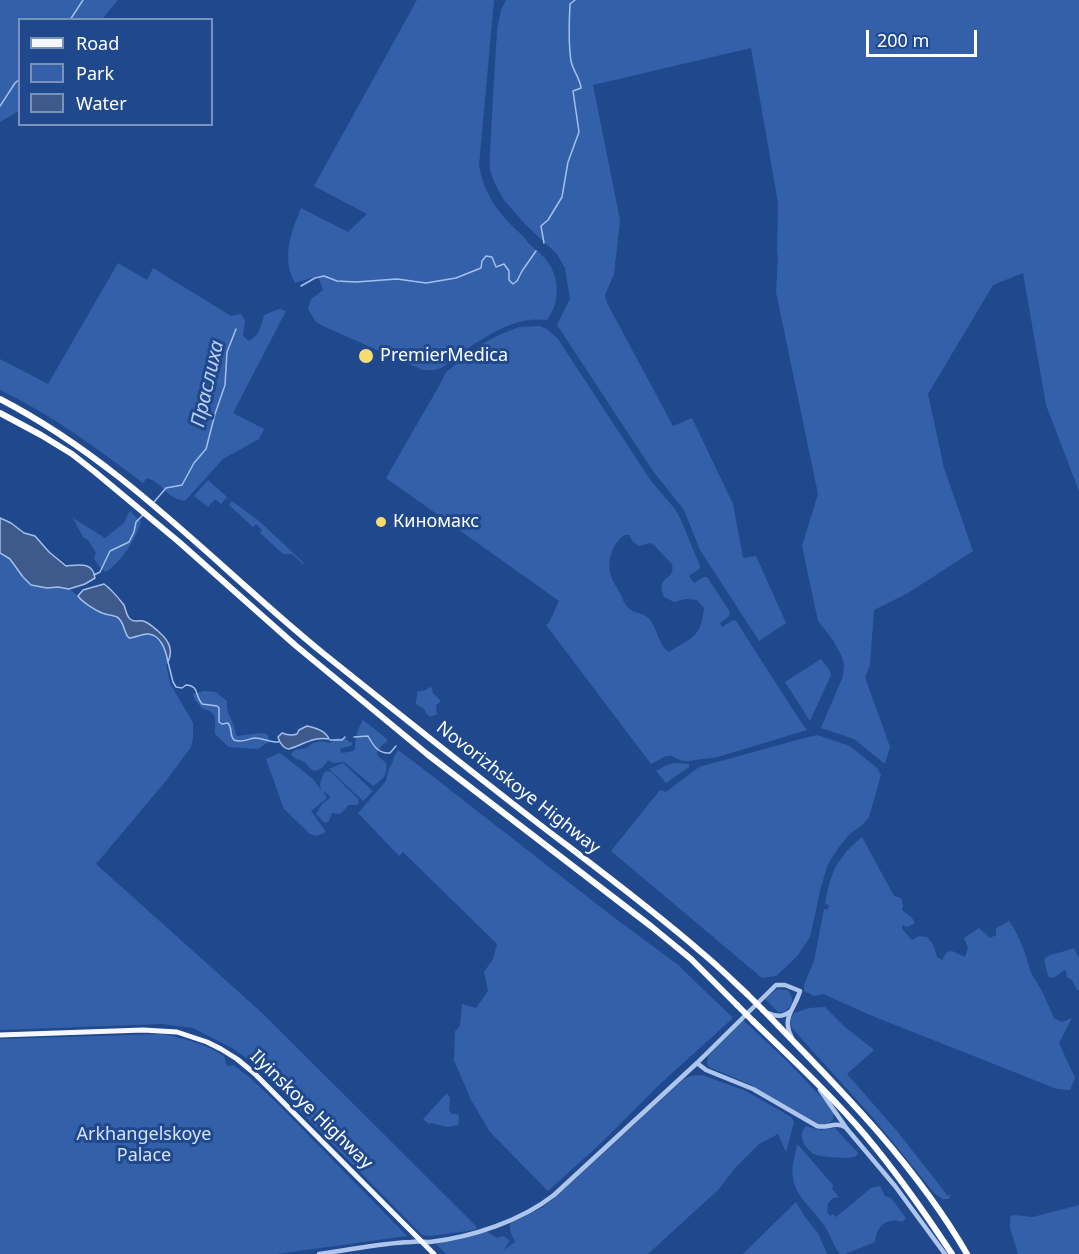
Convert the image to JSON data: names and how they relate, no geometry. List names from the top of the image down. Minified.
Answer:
{"streets":{"highway":["Novorizhskoye Highway"],"main road":["Ilyinskoye Highway"]},"water":["Праслиха"],"parks":["Arkhangelskoye Palace"],"places":["PremierMedica","Киномакс"],"legend":["Road","Park","Water"],"scale_bar":"200 m"}
